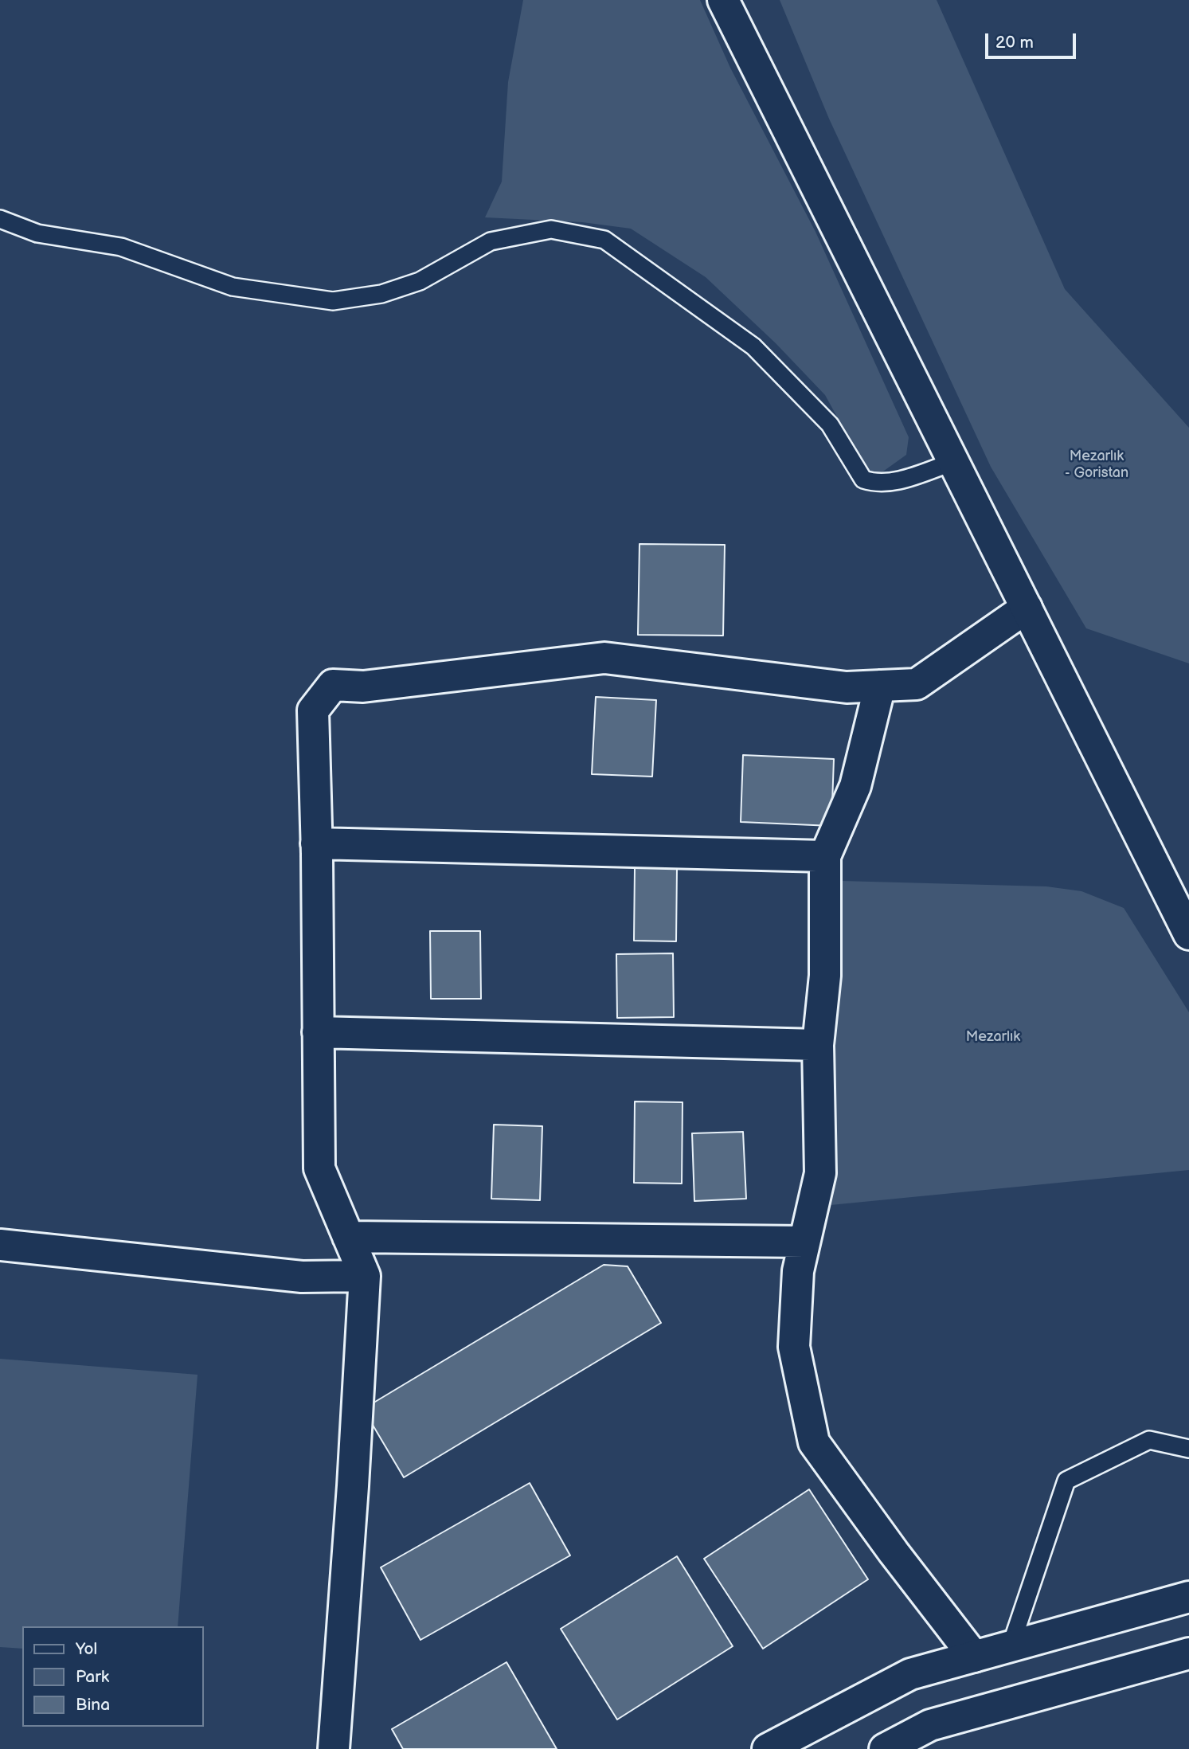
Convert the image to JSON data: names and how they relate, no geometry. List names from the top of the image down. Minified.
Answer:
{"parks":["Mezarlık - Goristan","Mezarlık"],"legend":["Yol","Park","Bina"],"scale_bar":"20 m"}
